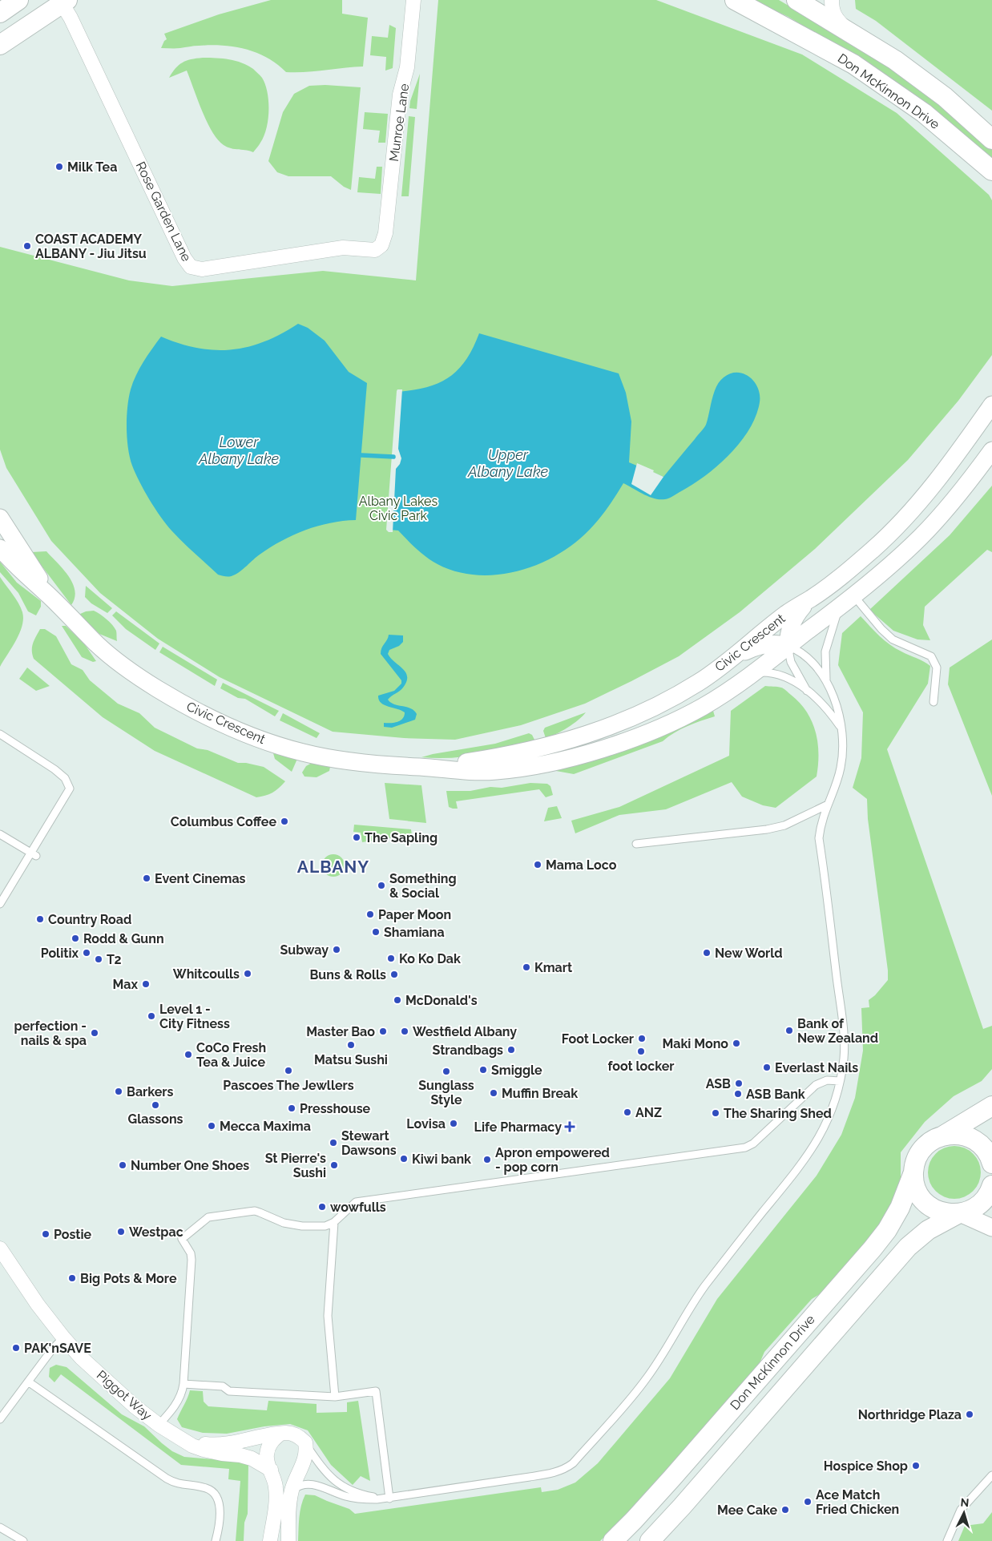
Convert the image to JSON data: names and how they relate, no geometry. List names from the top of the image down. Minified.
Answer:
{"streets":{"main road":["Don McKinnon Drive"],"street":["Munroe Lane","Rose Garden Lane","Civic Crescent","Piggot Way"]},"crossings":[["Munroe Lane","Rose Garden Lane"]],"districts":["ALBANY"],"water":["Lower Albany Lake","Upper Albany Lake"],"parks":["Albany Lakes Civic Park"],"places":{"other":["Milk Tea","COAST ACADEMY ALBANY - Jiu Jitsu","Columbus Coffee","The Sapling","Mama Loco","Event Cinemas","Something & Social","Paper Moon","Country Road","Shamiana","Rodd & Gunn","Subway","Politix","New World","Ko Ko Dak","T2","Kmart","Whitcoulls","Buns & Rolls","Max","McDonald's","Level 1 - City Fitness","Bank of New Zealand","Master Bao","Westfield Albany","perfection - nails & spa","Foot Locker","Maki Mono","Matsu Sushi","Strandbags","foot locker","CoCo Fresh Tea & Juice","Everlast Nails","Smiggle","Pascoes The Jewllers","Sunglass Style","ASB","Barkers","Muffin Break","ASB Bank","Glassons","Presshouse","ANZ","The Sharing Shed","Lovisa","Mecca Maxima","Stewart Dawsons","Kiwi bank","Apron empowered - pop corn","Number One Shoes","St Pierre's Sushi","wowfulls","Westpac","Postie","Big Pots & More","PAK'nSAVE","Northridge Plaza","Hospice Shop","Ace Match Fried Chicken","Mee Cake"],"health":["Life Pharmacy"]},"north":"top"}
